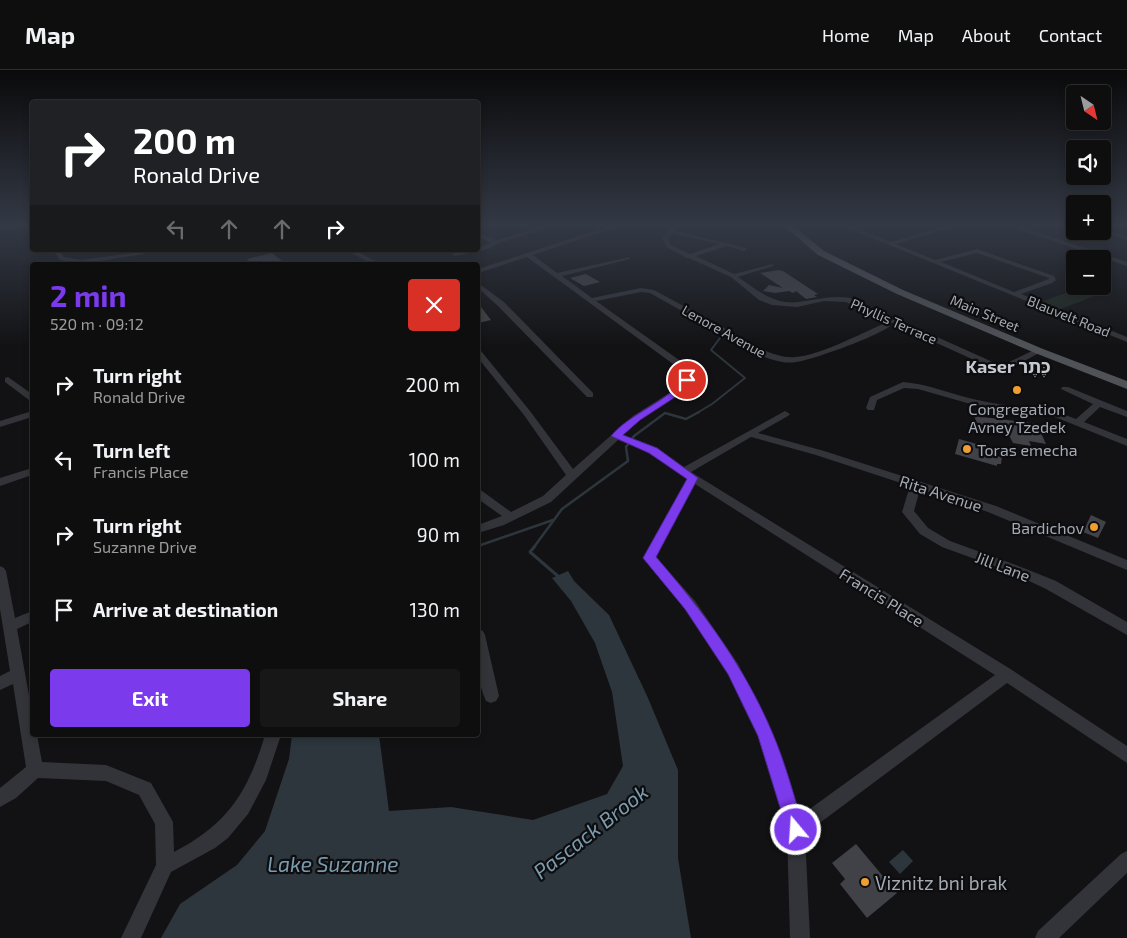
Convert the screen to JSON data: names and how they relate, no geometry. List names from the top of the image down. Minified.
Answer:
{"streets":{"main road":["Main Street"],"street":["Blauvelt Road","Phyllis Terrace","Lenore Avenue","Rita Avenue","Jill Lane","Francis Place"]},"crossings":[["Main Street","Phyllis Terrace"],["Rita Avenue","Jill Lane"]],"districts":["Kaser כֶּתֶר"],"water":["Pascack Brook","Lake Suzanne"],"places":["Congregation Avney Tzedek","Toras emecha","Bardichov","Viznitz bni brak"],"north":"bottom right","page":{"header":"Map","nav":["Home","Map","About","Contact"],"map_buttons":["+","−"],"turn":["200 m","Ronald Drive"],"heading":["2 min","520 m · 09:12"],"list":[{"name":"Turn right","note":"Ronald Drive","value":"200 m"},{"name":"Turn left","note":"Francis Place","value":"100 m"},{"name":"Turn right","note":"Suzanne Drive","value":"90 m"},{"name":"Arrive at destination","value":"130 m"}],"buttons":["Exit","Share"]}}
